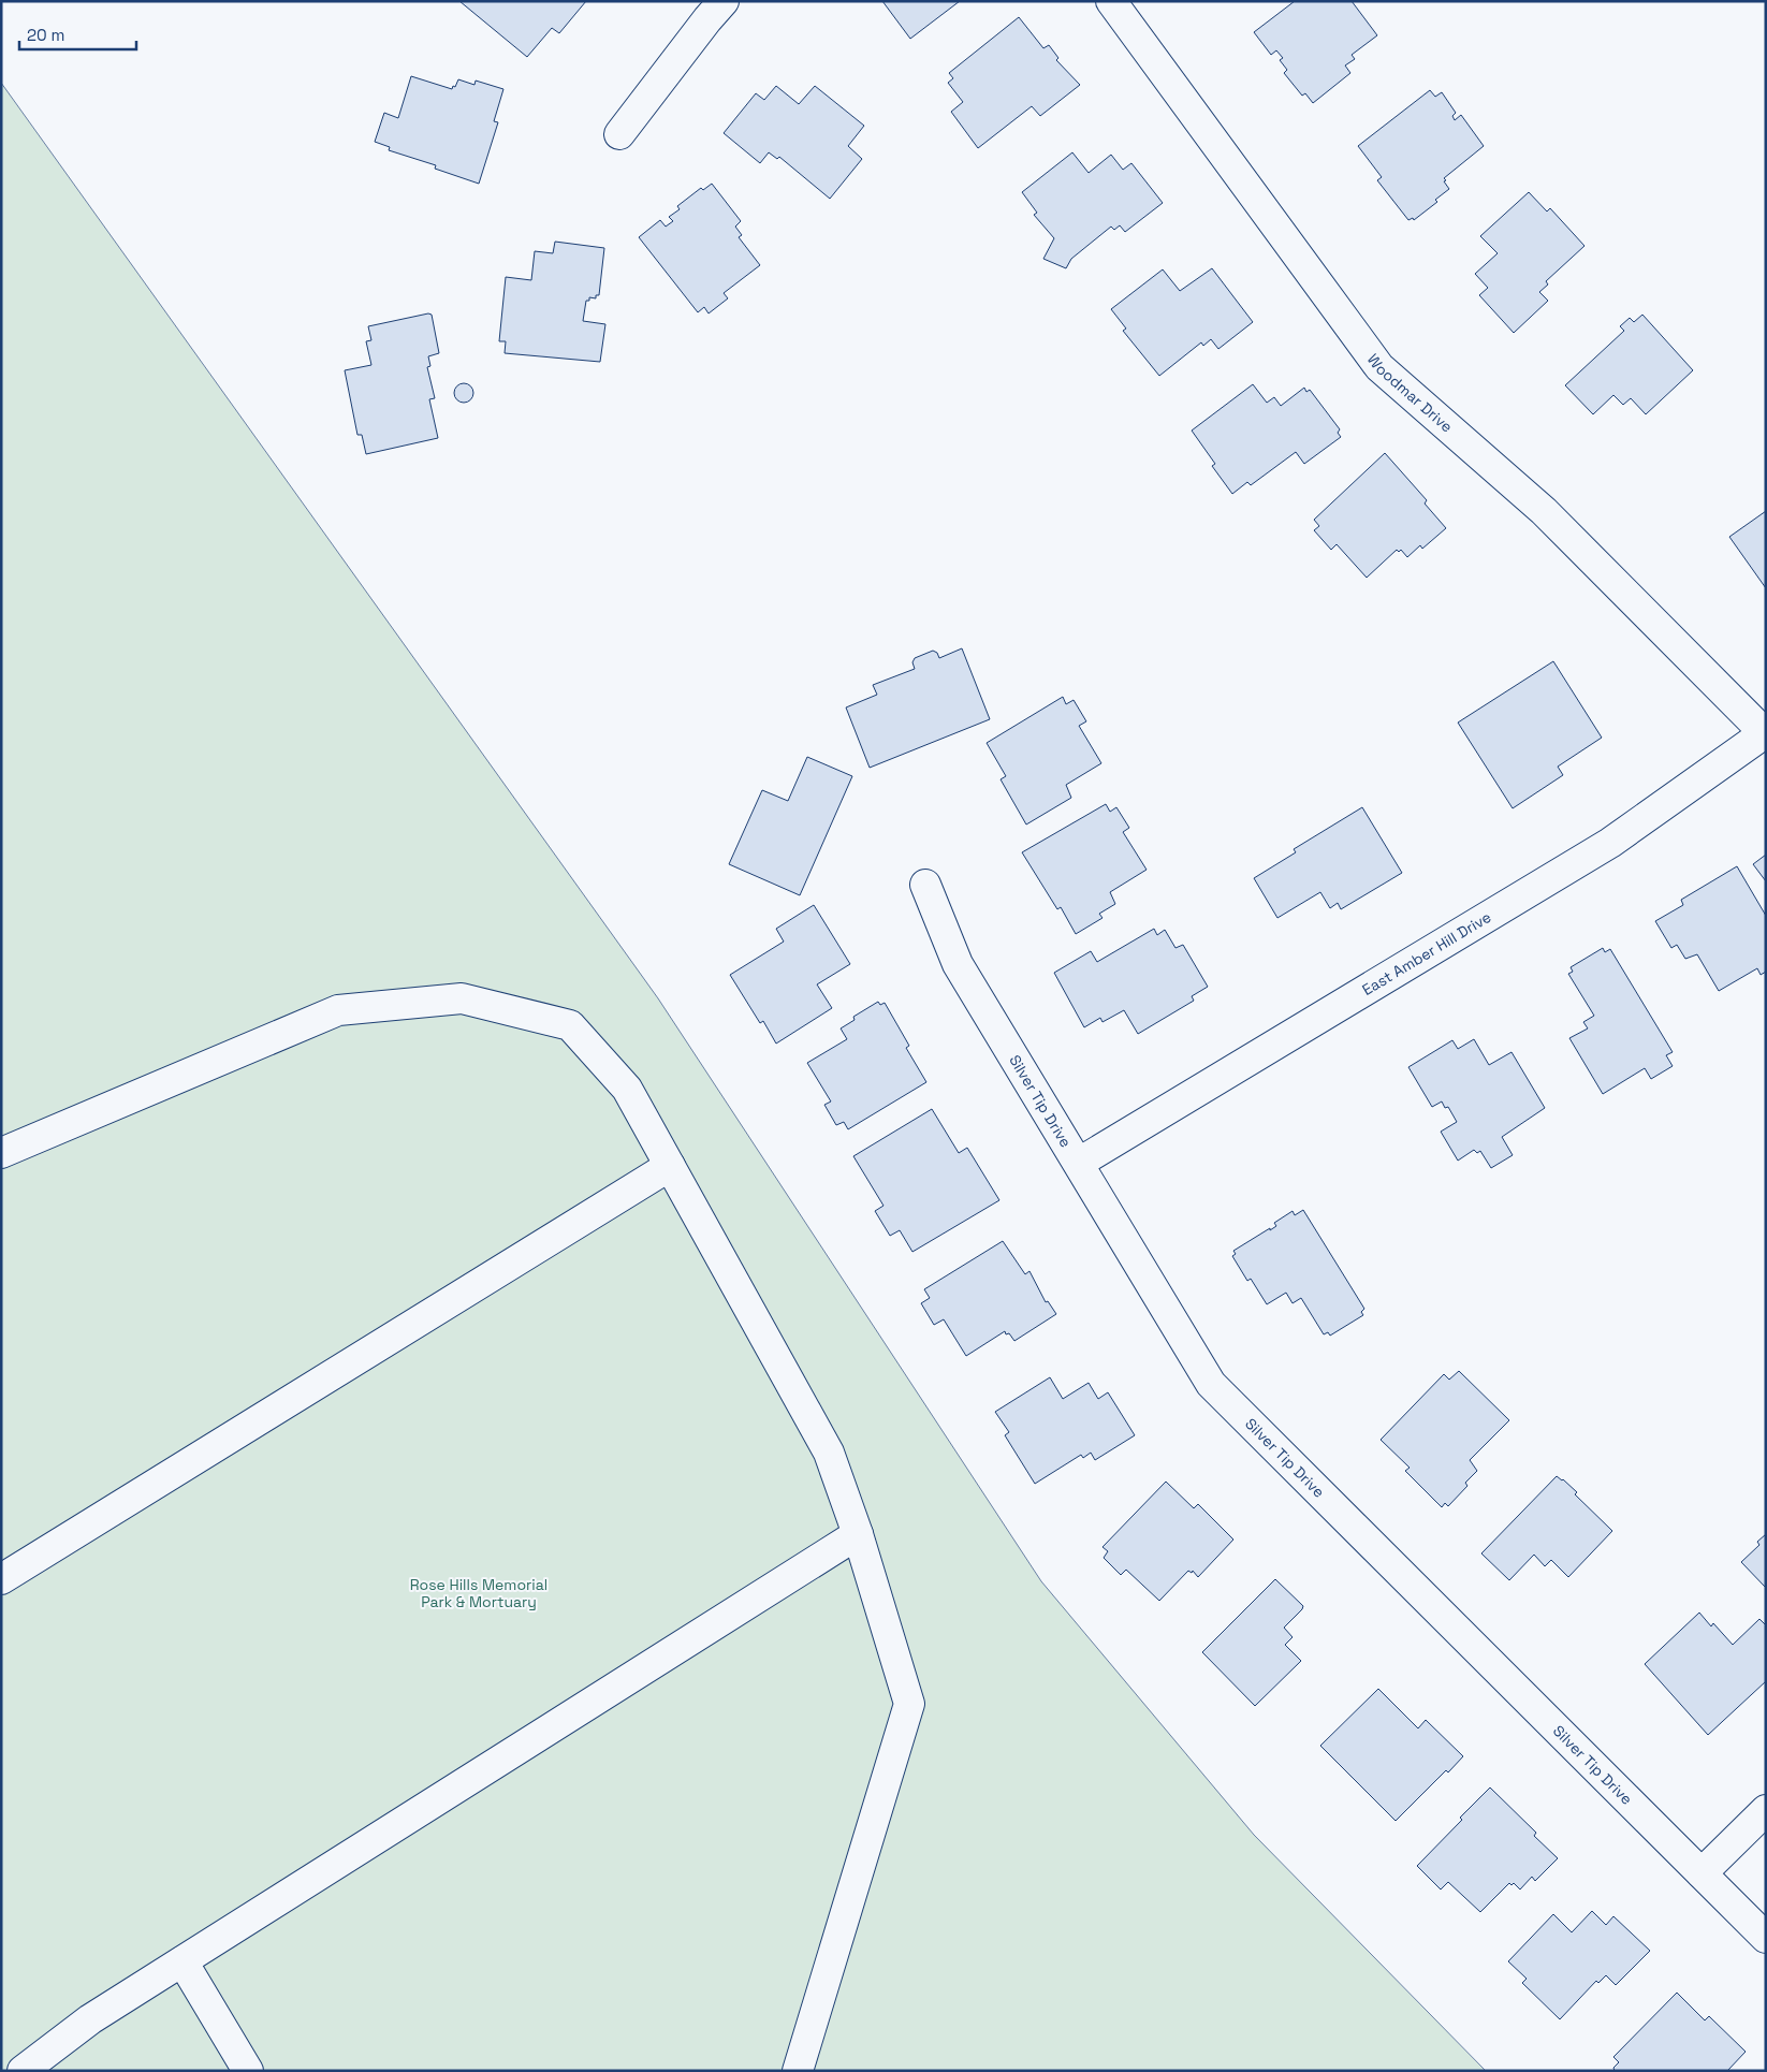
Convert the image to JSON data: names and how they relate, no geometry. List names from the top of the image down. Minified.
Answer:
{"streets":{"street":["Woodmar Drive","East Amber Hill Drive","Silver Tip Drive"]},"crossings":[["Woodmar Drive","East Amber Hill Drive"],["East Amber Hill Drive","Silver Tip Drive"]],"parks":["Rose Hills Memorial Park & Mortuary"],"scale_bar":"20 m"}
